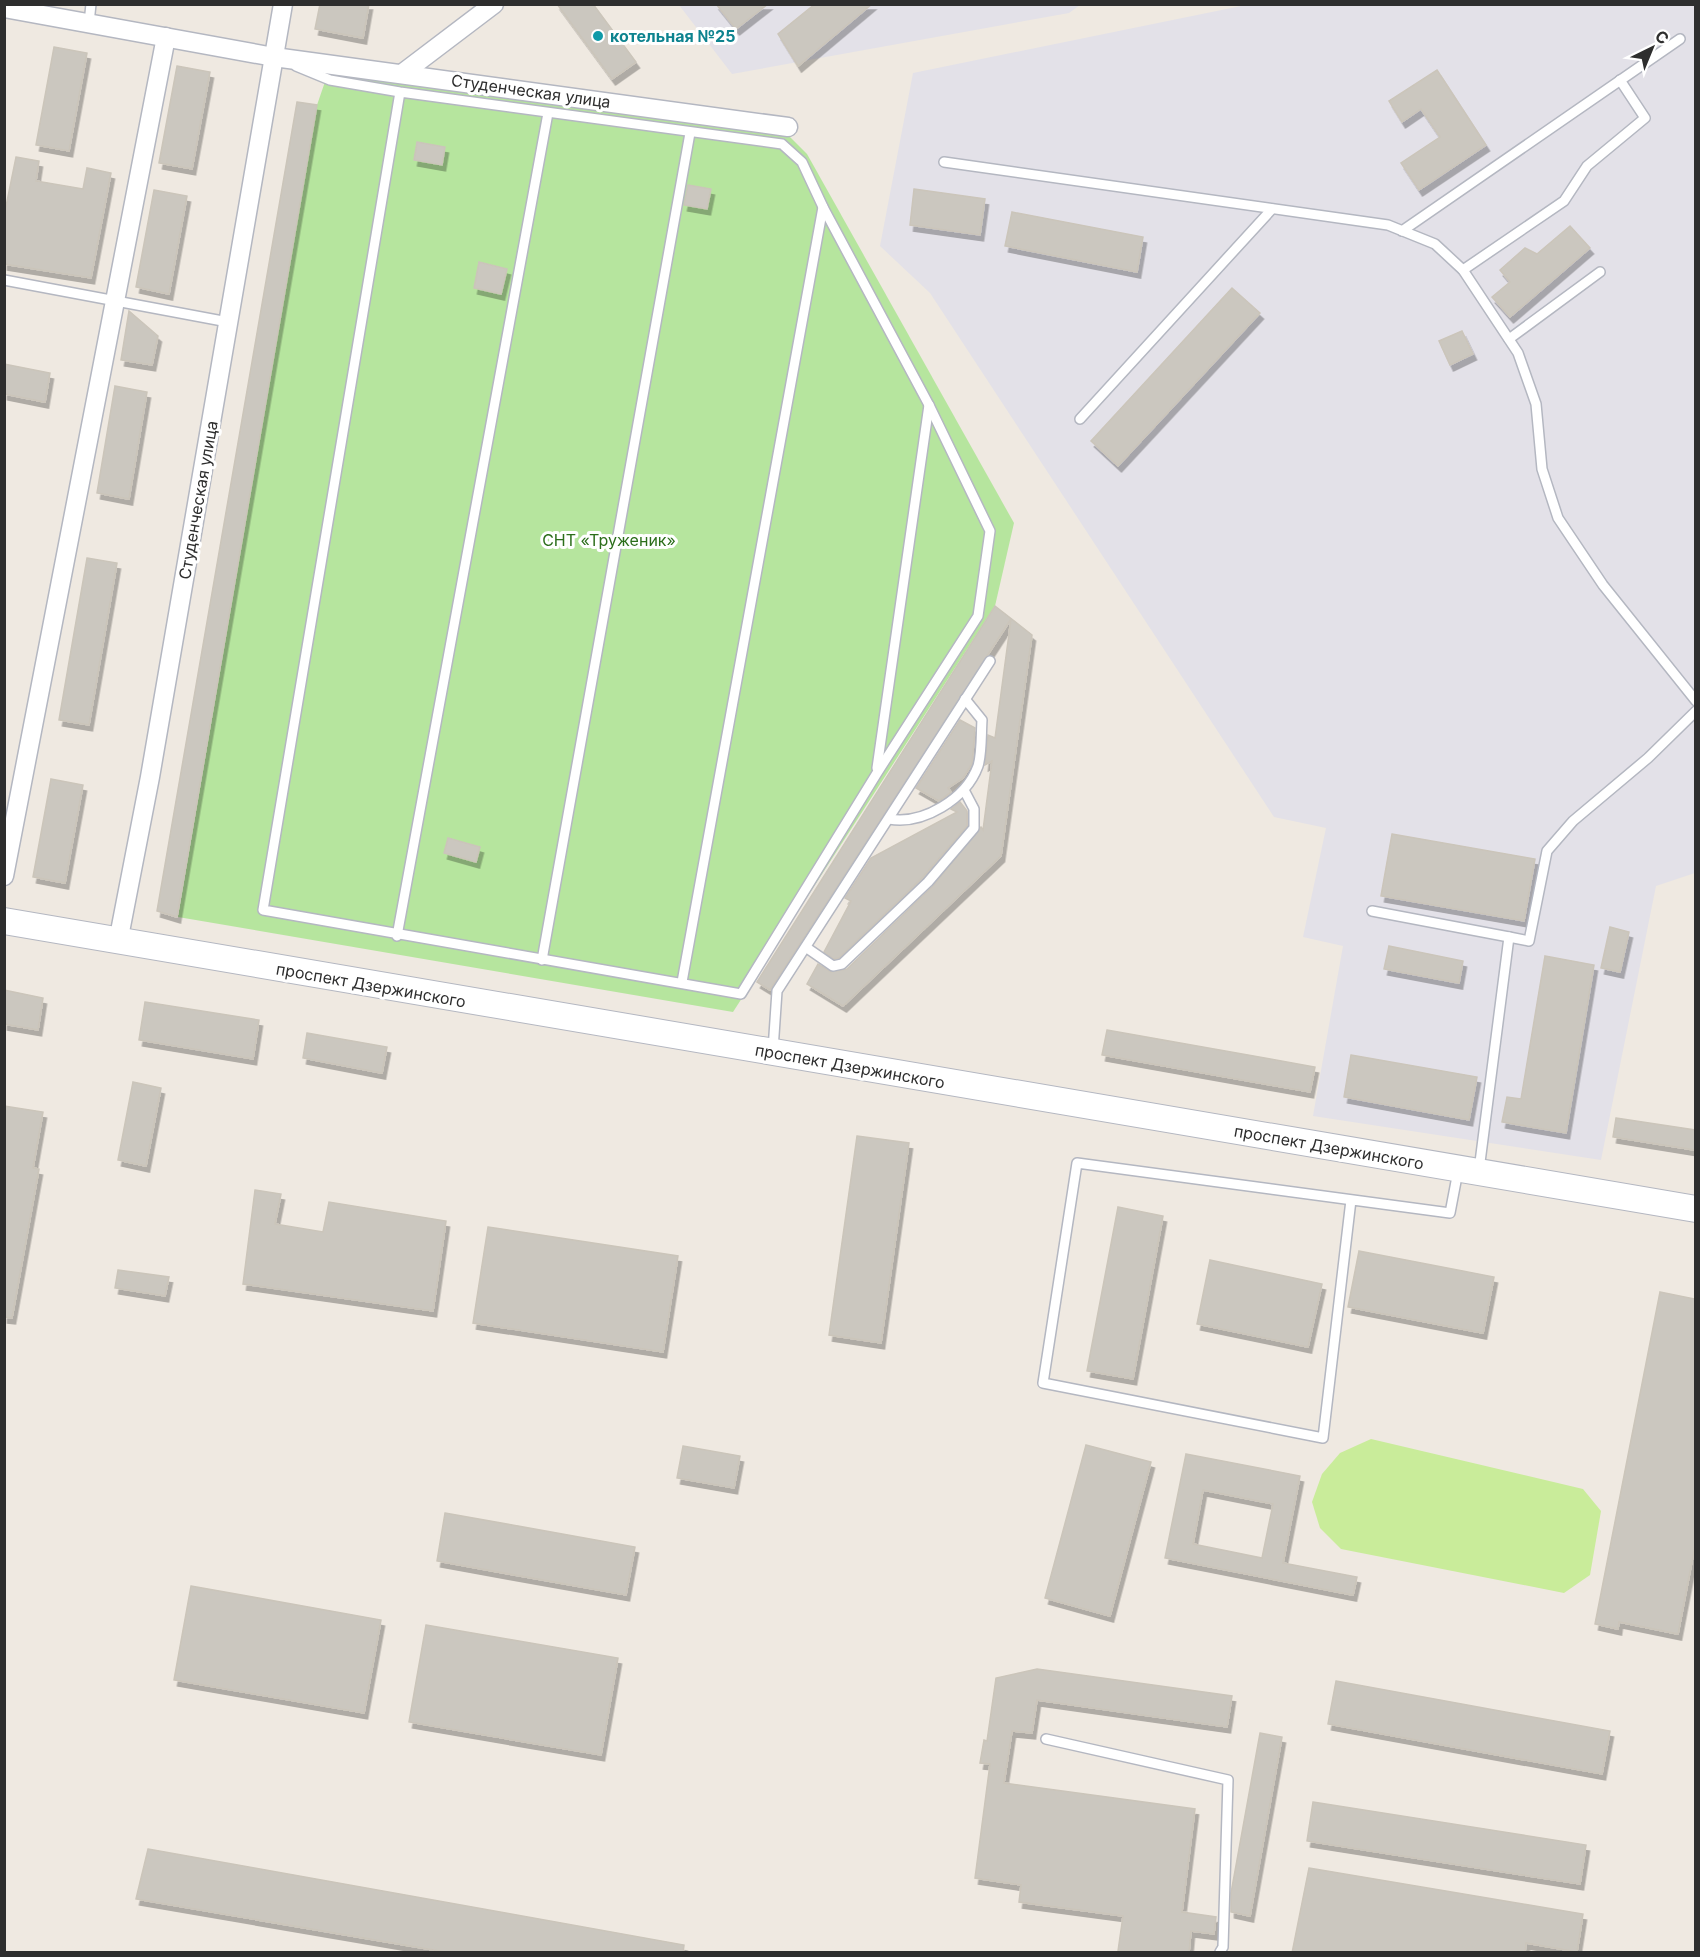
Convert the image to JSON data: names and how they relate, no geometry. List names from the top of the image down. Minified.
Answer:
{"streets":{"main road":["проспект Дзержинского"],"street":["Студенческая улица"]},"crossings":[["Студенческая улица","проспект Дзержинского"]],"parks":["СНТ «Труженик»"],"places":["котельная №25"],"north":"top right"}
